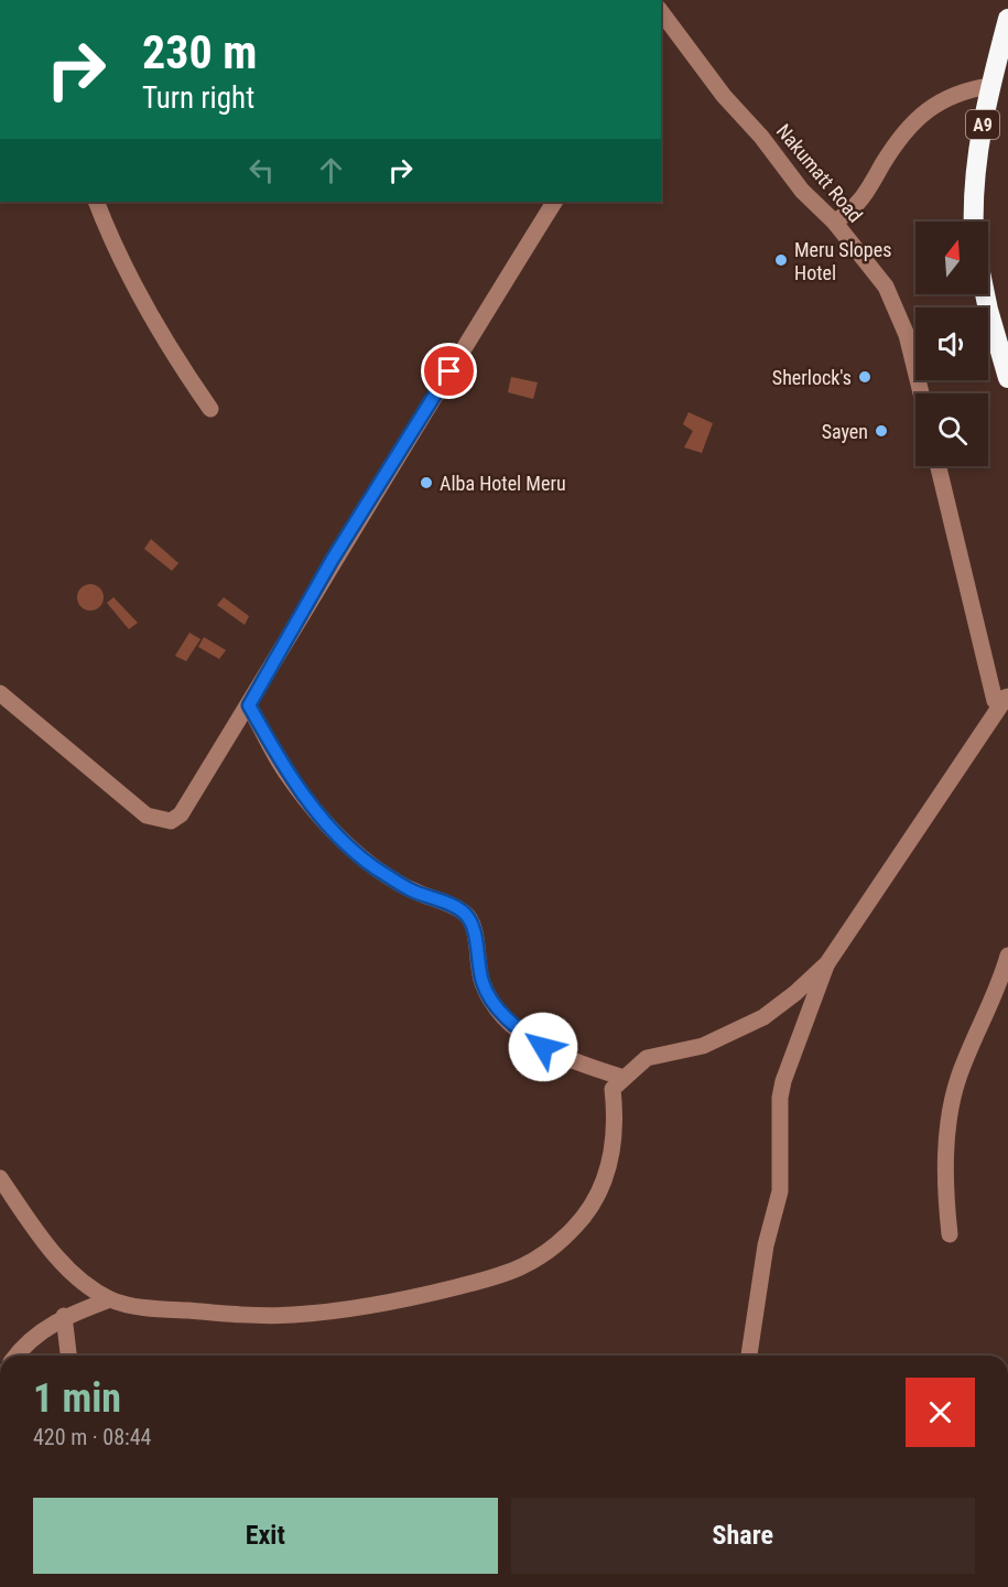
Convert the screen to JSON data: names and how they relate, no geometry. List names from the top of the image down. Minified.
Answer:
{"streets":{"highway":["A9"],"street":["Nakumatt Road"]},"places":["Meru Slopes Hotel","Sherlock's","Sayen","Alba Hotel Meru"],"north":"top","page":{"turn":["230 m","Turn right"],"heading":["1 min","420 m · 08:44"],"buttons":["Exit","Share"]}}
